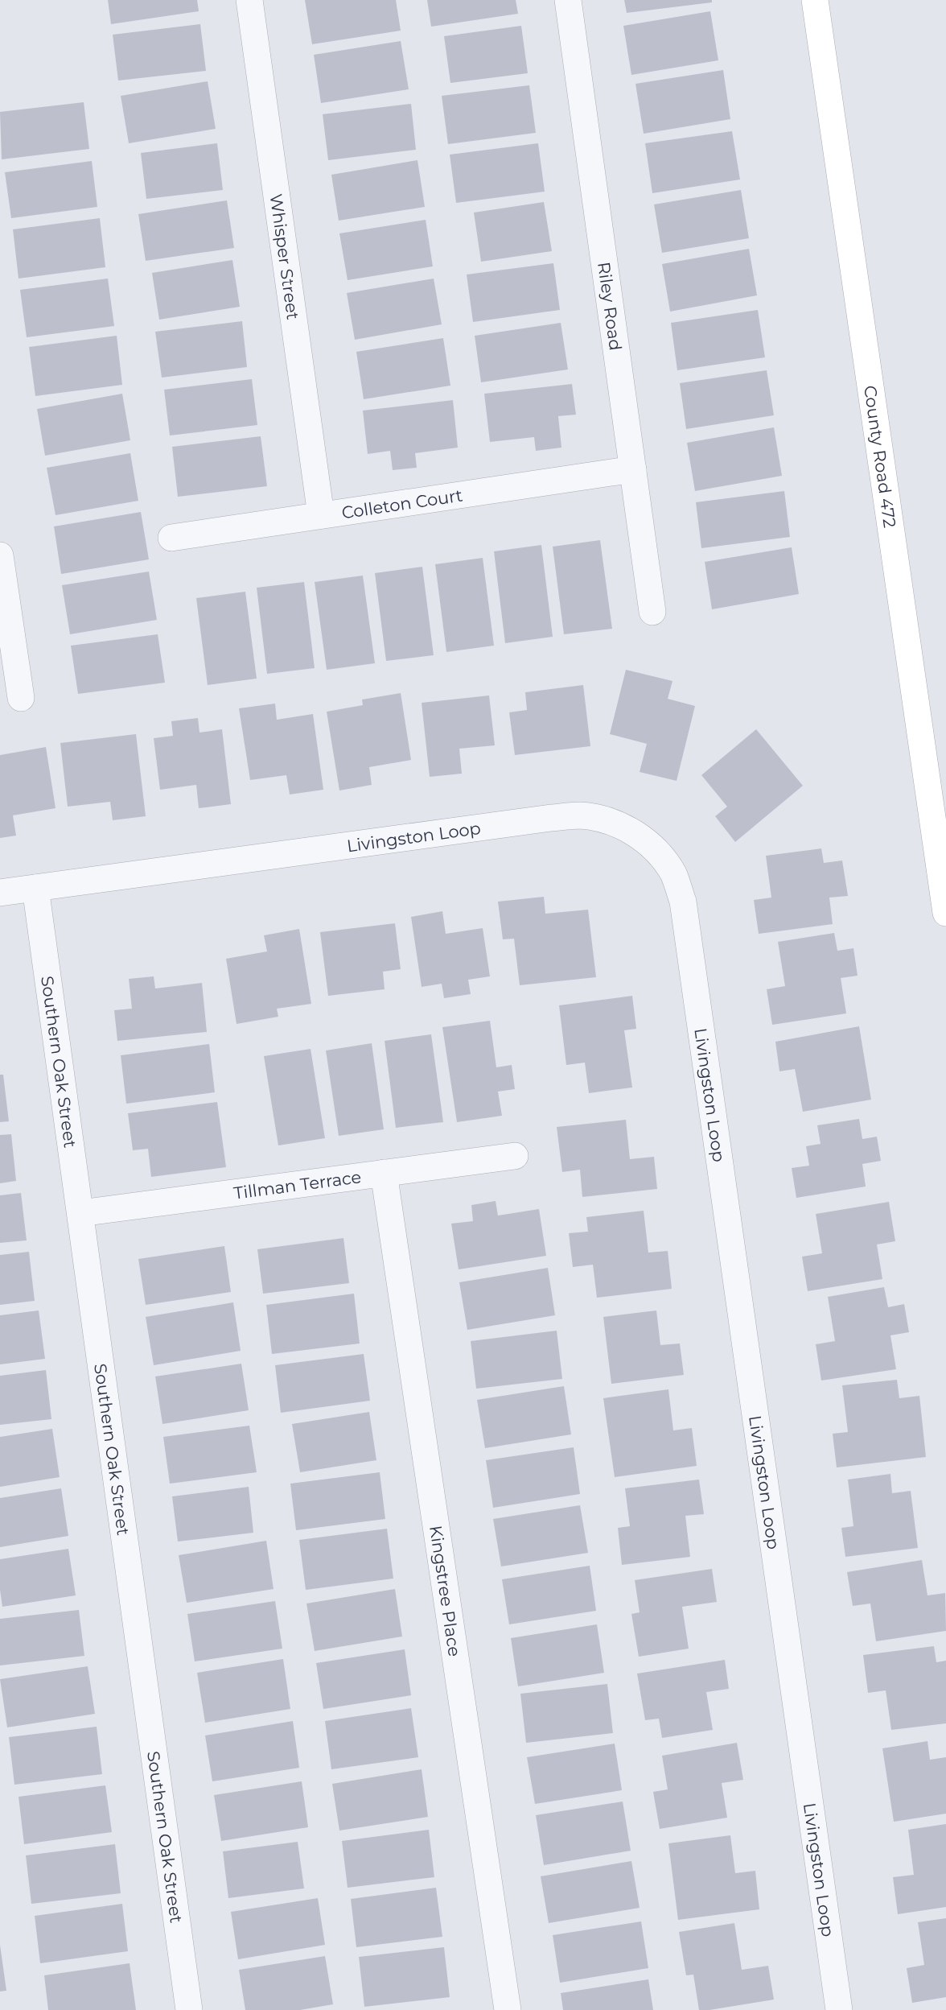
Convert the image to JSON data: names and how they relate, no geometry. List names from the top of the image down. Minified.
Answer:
{"streets":{"street":["Whisper Street","Riley Road","County Road 472","Colleton Court","Livingston Loop","Southern Oak Street","Tillman Terrace","Kingstree Place"]},"crossings":[["Whisper Street","Colleton Court"],["Riley Road","Colleton Court"],["Livingston Loop","Southern Oak Street"],["Southern Oak Street","Tillman Terrace"],["Tillman Terrace","Kingstree Place"]]}
